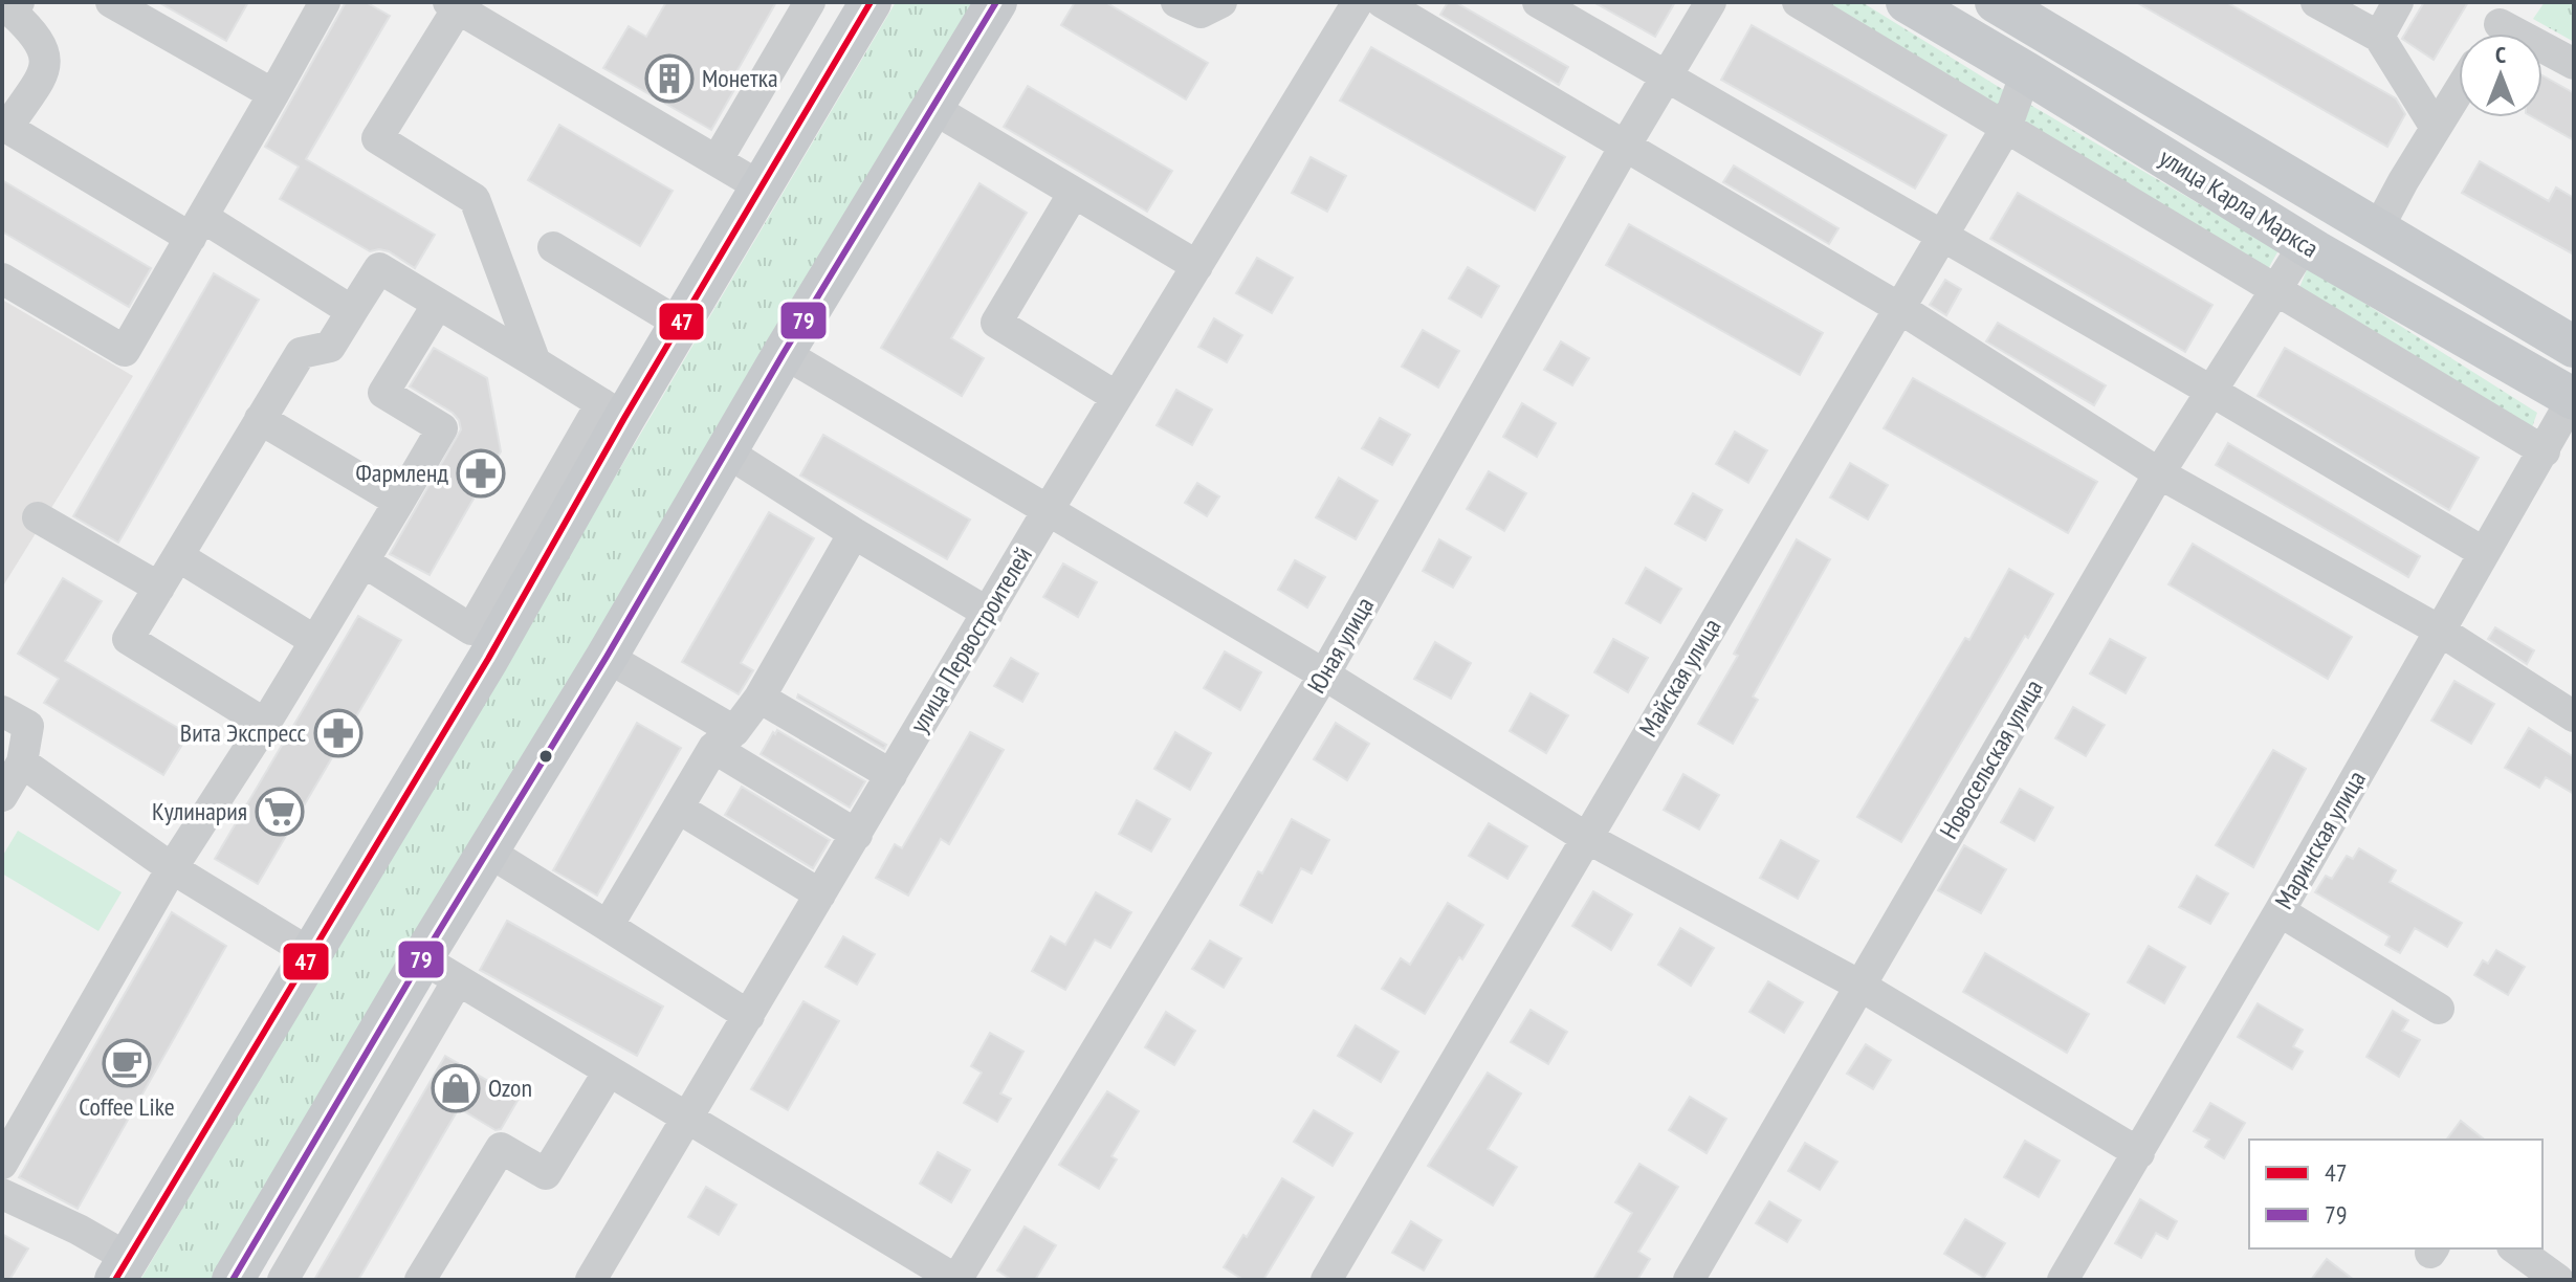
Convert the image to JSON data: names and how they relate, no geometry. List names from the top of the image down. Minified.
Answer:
{"streets":{"main road":["улица Карла Маркса"],"street":["улица Первостроителей","Юная улица","Майская улица","Новосельская улица","Маринская улица"]},"crossings":[["улица Карла Маркса","Майская улица"],["улица Карла Маркса","Новосельская улица"],["улица Карла Маркса","Маринская улица"]],"places":{"building":["Монетка"],"pharmacy":["Фармленд","Вита Экспресс"],"supermarket":["Кулинария"],"cafe":["Coffee Like"],"shop":["Ozon"]},"lines":["transit line 47","transit line 79"],"legend":["47","79"],"north":"top"}
